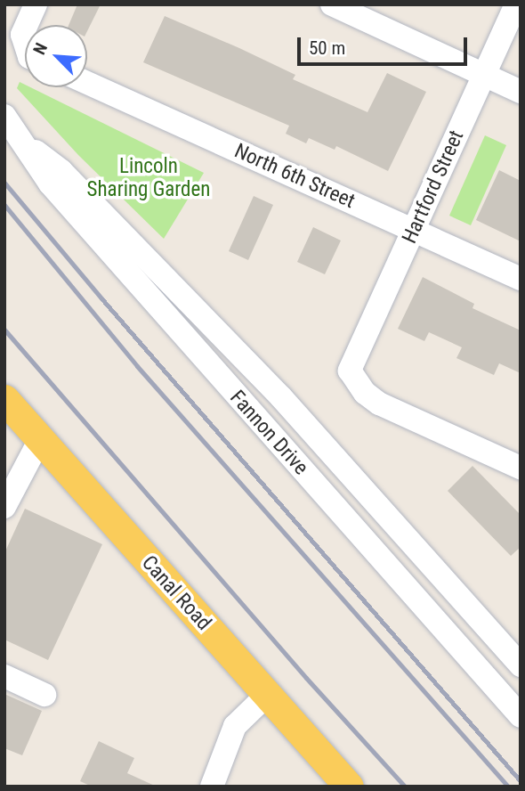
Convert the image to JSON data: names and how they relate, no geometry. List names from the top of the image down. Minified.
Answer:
{"streets":{"main road":["Canal Road"],"street":["North 6th Street","Hartford Street","Fannon Drive"]},"crossings":[["North 6th Street","Hartford Street"]],"parks":["Lincoln Sharing Garden"],"scale_bar":"50 m","north":"top left"}
